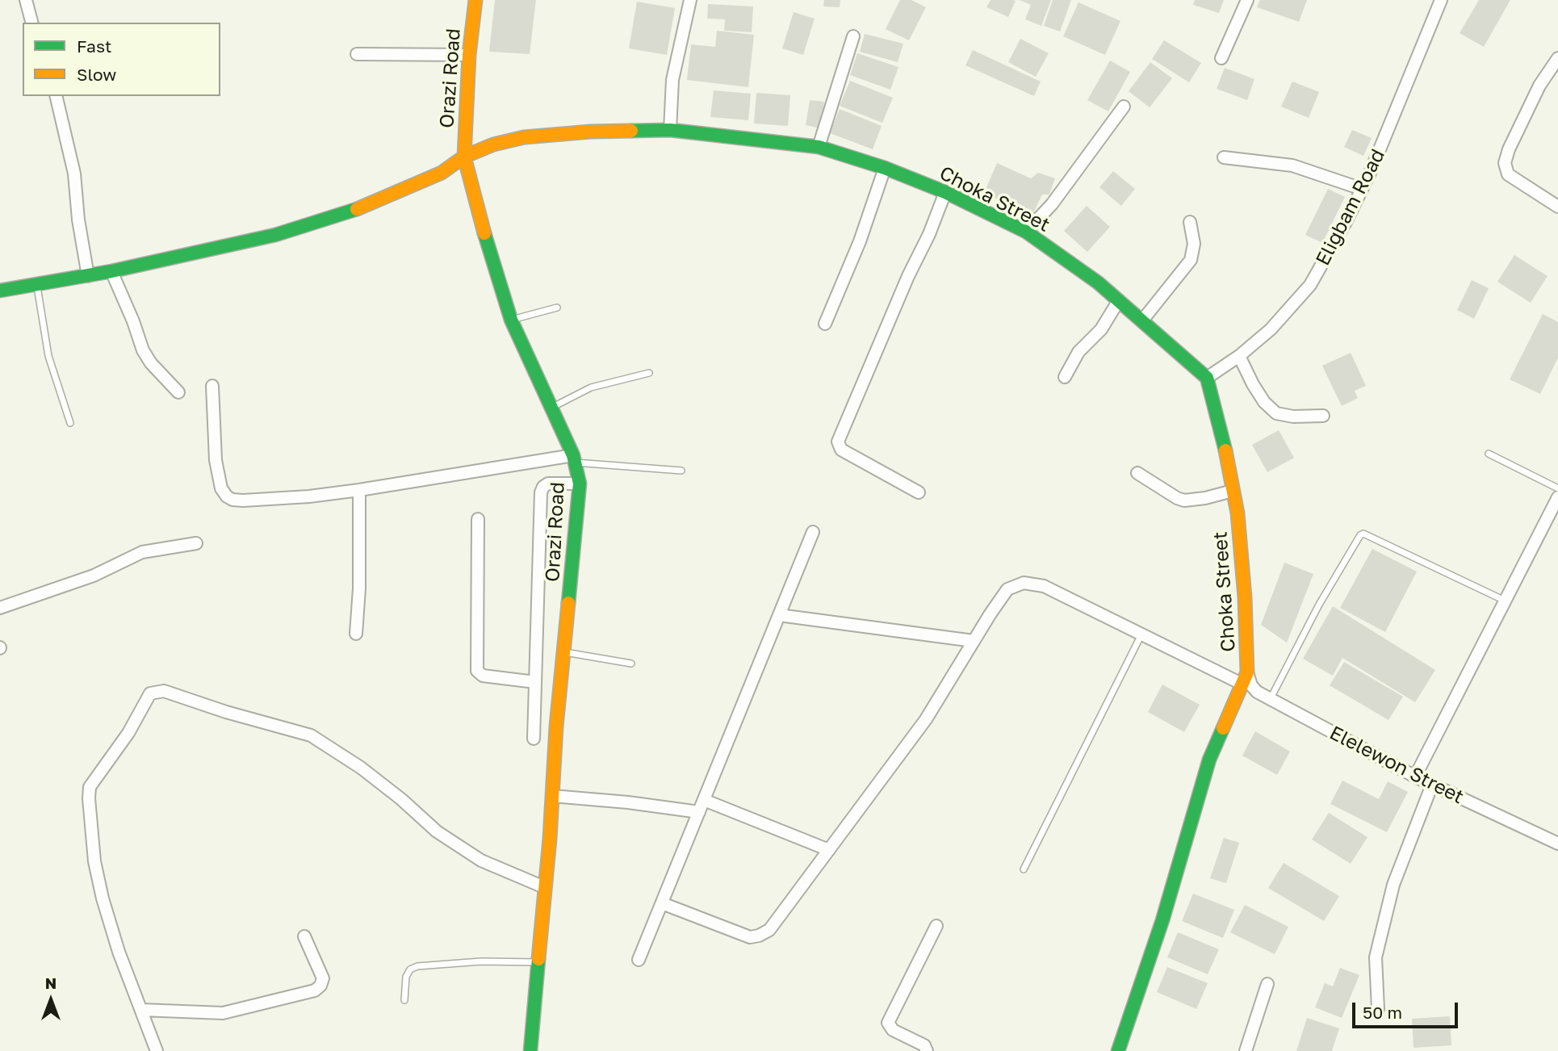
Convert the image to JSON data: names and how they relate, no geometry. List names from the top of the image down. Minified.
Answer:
{"streets":{"street":["Orazi Road","Choka Street","Eligbam Road","Elelewon Street"]},"crossings":[["Orazi Road","Choka Street"],["Choka Street","Eligbam Road"],["Choka Street","Elelewon Street"]],"legend":["Fast","Slow"],"scale_bar":"50 m","north":"top"}
